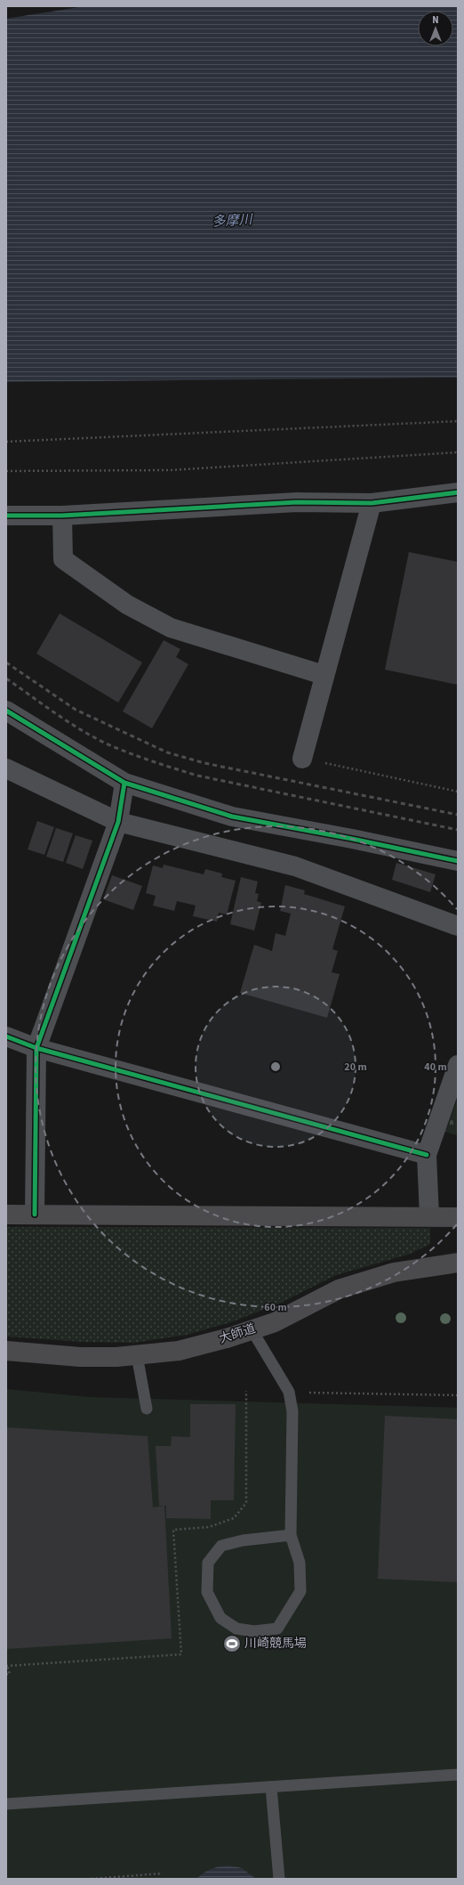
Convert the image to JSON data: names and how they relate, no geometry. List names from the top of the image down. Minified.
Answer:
{"streets":{"highway":["大師道"]},"water":["多摩川"],"places":{"sports":["川崎競馬場"]},"north":"top","rings":["20 m","40 m","60 m"]}
